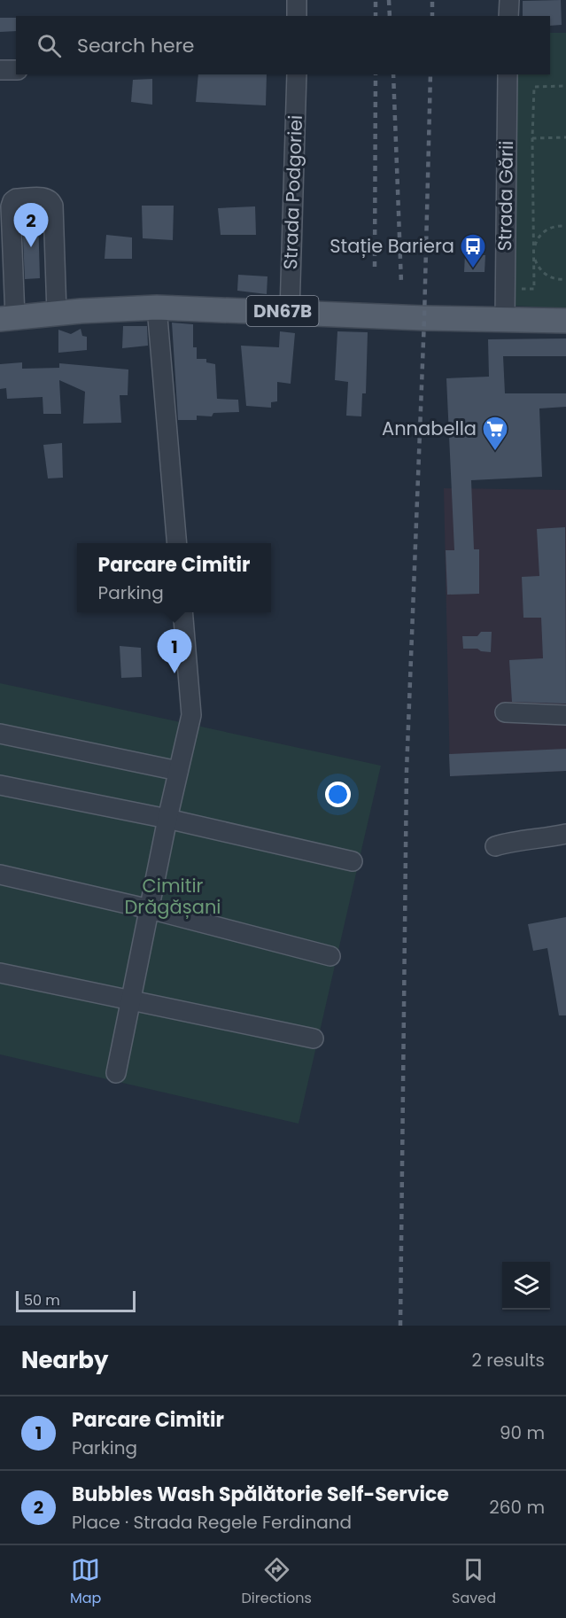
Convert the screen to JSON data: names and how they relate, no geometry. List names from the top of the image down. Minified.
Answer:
{"streets":{"main road":["DN67B"],"street":["Strada Podgoriei","Strada Gării"]},"crossings":[["Strada Podgoriei","DN67B"],["Strada Gării","DN67B"]],"parks":["Cimitir Drăgășani"],"places":{"bus stop":["Stație Bariera"],"supermarket":["Annabella"]},"scale_bar":"50 m","page":{"search":"Search here","pins":["2","1"],"popup":["Parcare Cimitir","Parking"],"scale":"50 m","heading":["Nearby","2 results"],"list":[{"mark":"1","name":"Parcare Cimitir","note":"Parking","value":"90 m"},{"mark":"2","name":"Bubbles Wash Spălătorie Self-Service","note":"Place · Strada Regele Ferdinand","value":"260 m"}],"nav":["Map","Directions","Saved"]}}
